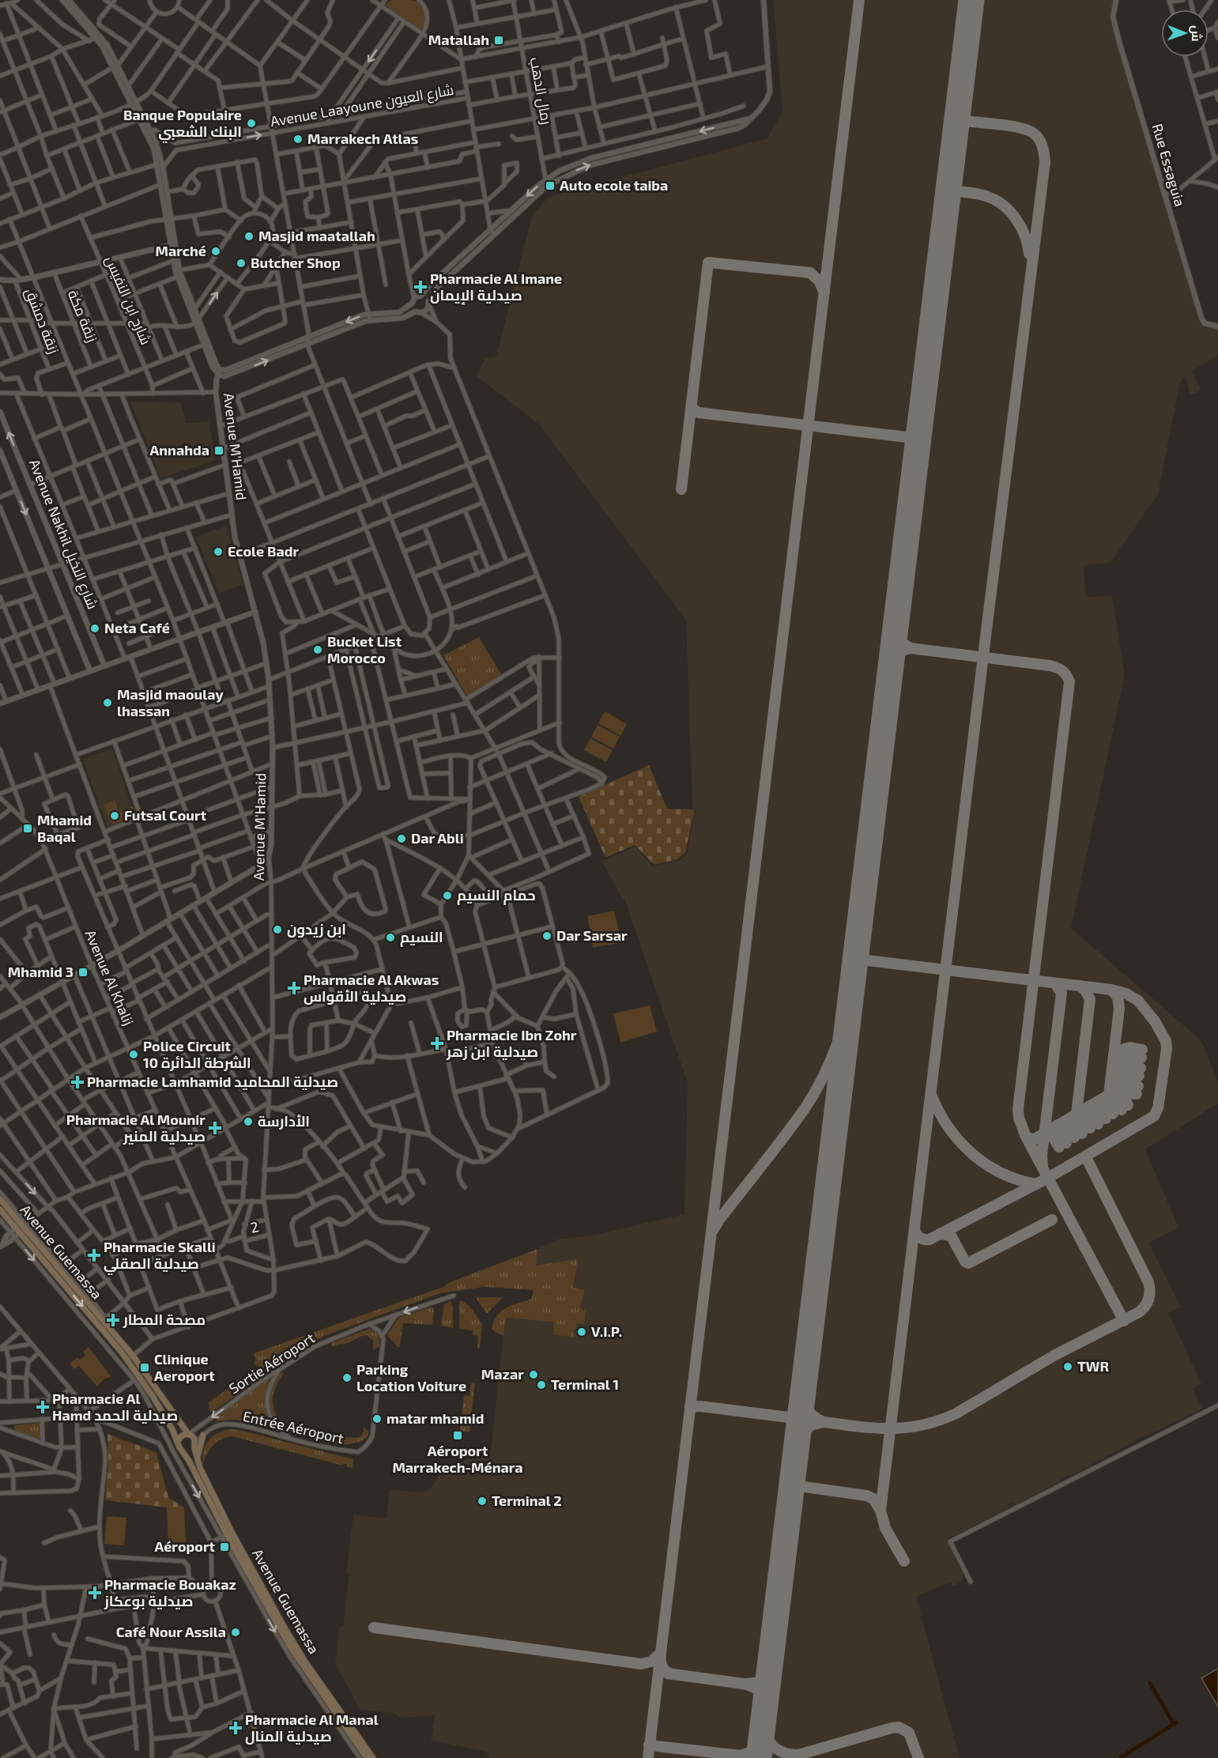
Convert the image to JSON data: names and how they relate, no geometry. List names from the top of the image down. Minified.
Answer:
{"streets":{"main road":["Avenue Guemassa"],"street":["رمال الدهب","Avenue Laayoune شارع العيون","Rue Essaguia","شارح ابن النفيس","زنقة مكة","زنقة دمشق","Avenue M'Hamid","Avenue Nakhil شارع النخيل","Avenue Al Khalij","2","Sortie Aéroport","Entrée Aéroport"]},"crossings":[["Avenue M'Hamid","Avenue Al Khalij"],["Avenue M'Hamid","2"],["Avenue Guemassa","Sortie Aéroport"],["Avenue Guemassa","Entrée Aéroport"],["Sortie Aéroport","Entrée Aéroport"]],"one_way":["Sortie Aéroport"],"places":{"transit":["Matallah","Auto ecole taiba","Annahda","Mhamid Baqal","Mhamid 3","Clinique Aeroport","Aéroport Marrakech-Ménara","Aéroport"],"other":["Banque Populaire البنك الشعبي","Marrakech Atlas","Masjid maatallah","Marché","Butcher Shop","Ecole Badr","Neta Café","Bucket List Morocco","Masjid maoulay lhassan","Futsal Court","Dar Abli","حمام النسيم","ابن زيدون","Dar Sarsar","النسيم","Police Circuit 10 الشرطة الدائرة","الأدارسة","V.I.P.","TWR","Mazar","Parking Location Voiture","Terminal 1","matar mhamid","Terminal 2","Café Nour Assila"],"health":["Pharmacie Al Imane صيدلية الإيمان","Pharmacie Al Akwas صيدلية الأقواس","Pharmacie Ibn Zohr صيدلية ابن زهر","Pharmacie Lamhamid صيدلية المحاميد","Pharmacie Al Mounir صيدلية المنير","Pharmacie Skalli صيدلية الصقلي","مصحة المطار","Pharmacie Al Hamd صيدلية الحمد","Pharmacie Bouakaz صيدلية بوعكاز","Pharmacie Al Manal صيدلية المنال"]},"north":"right"}
